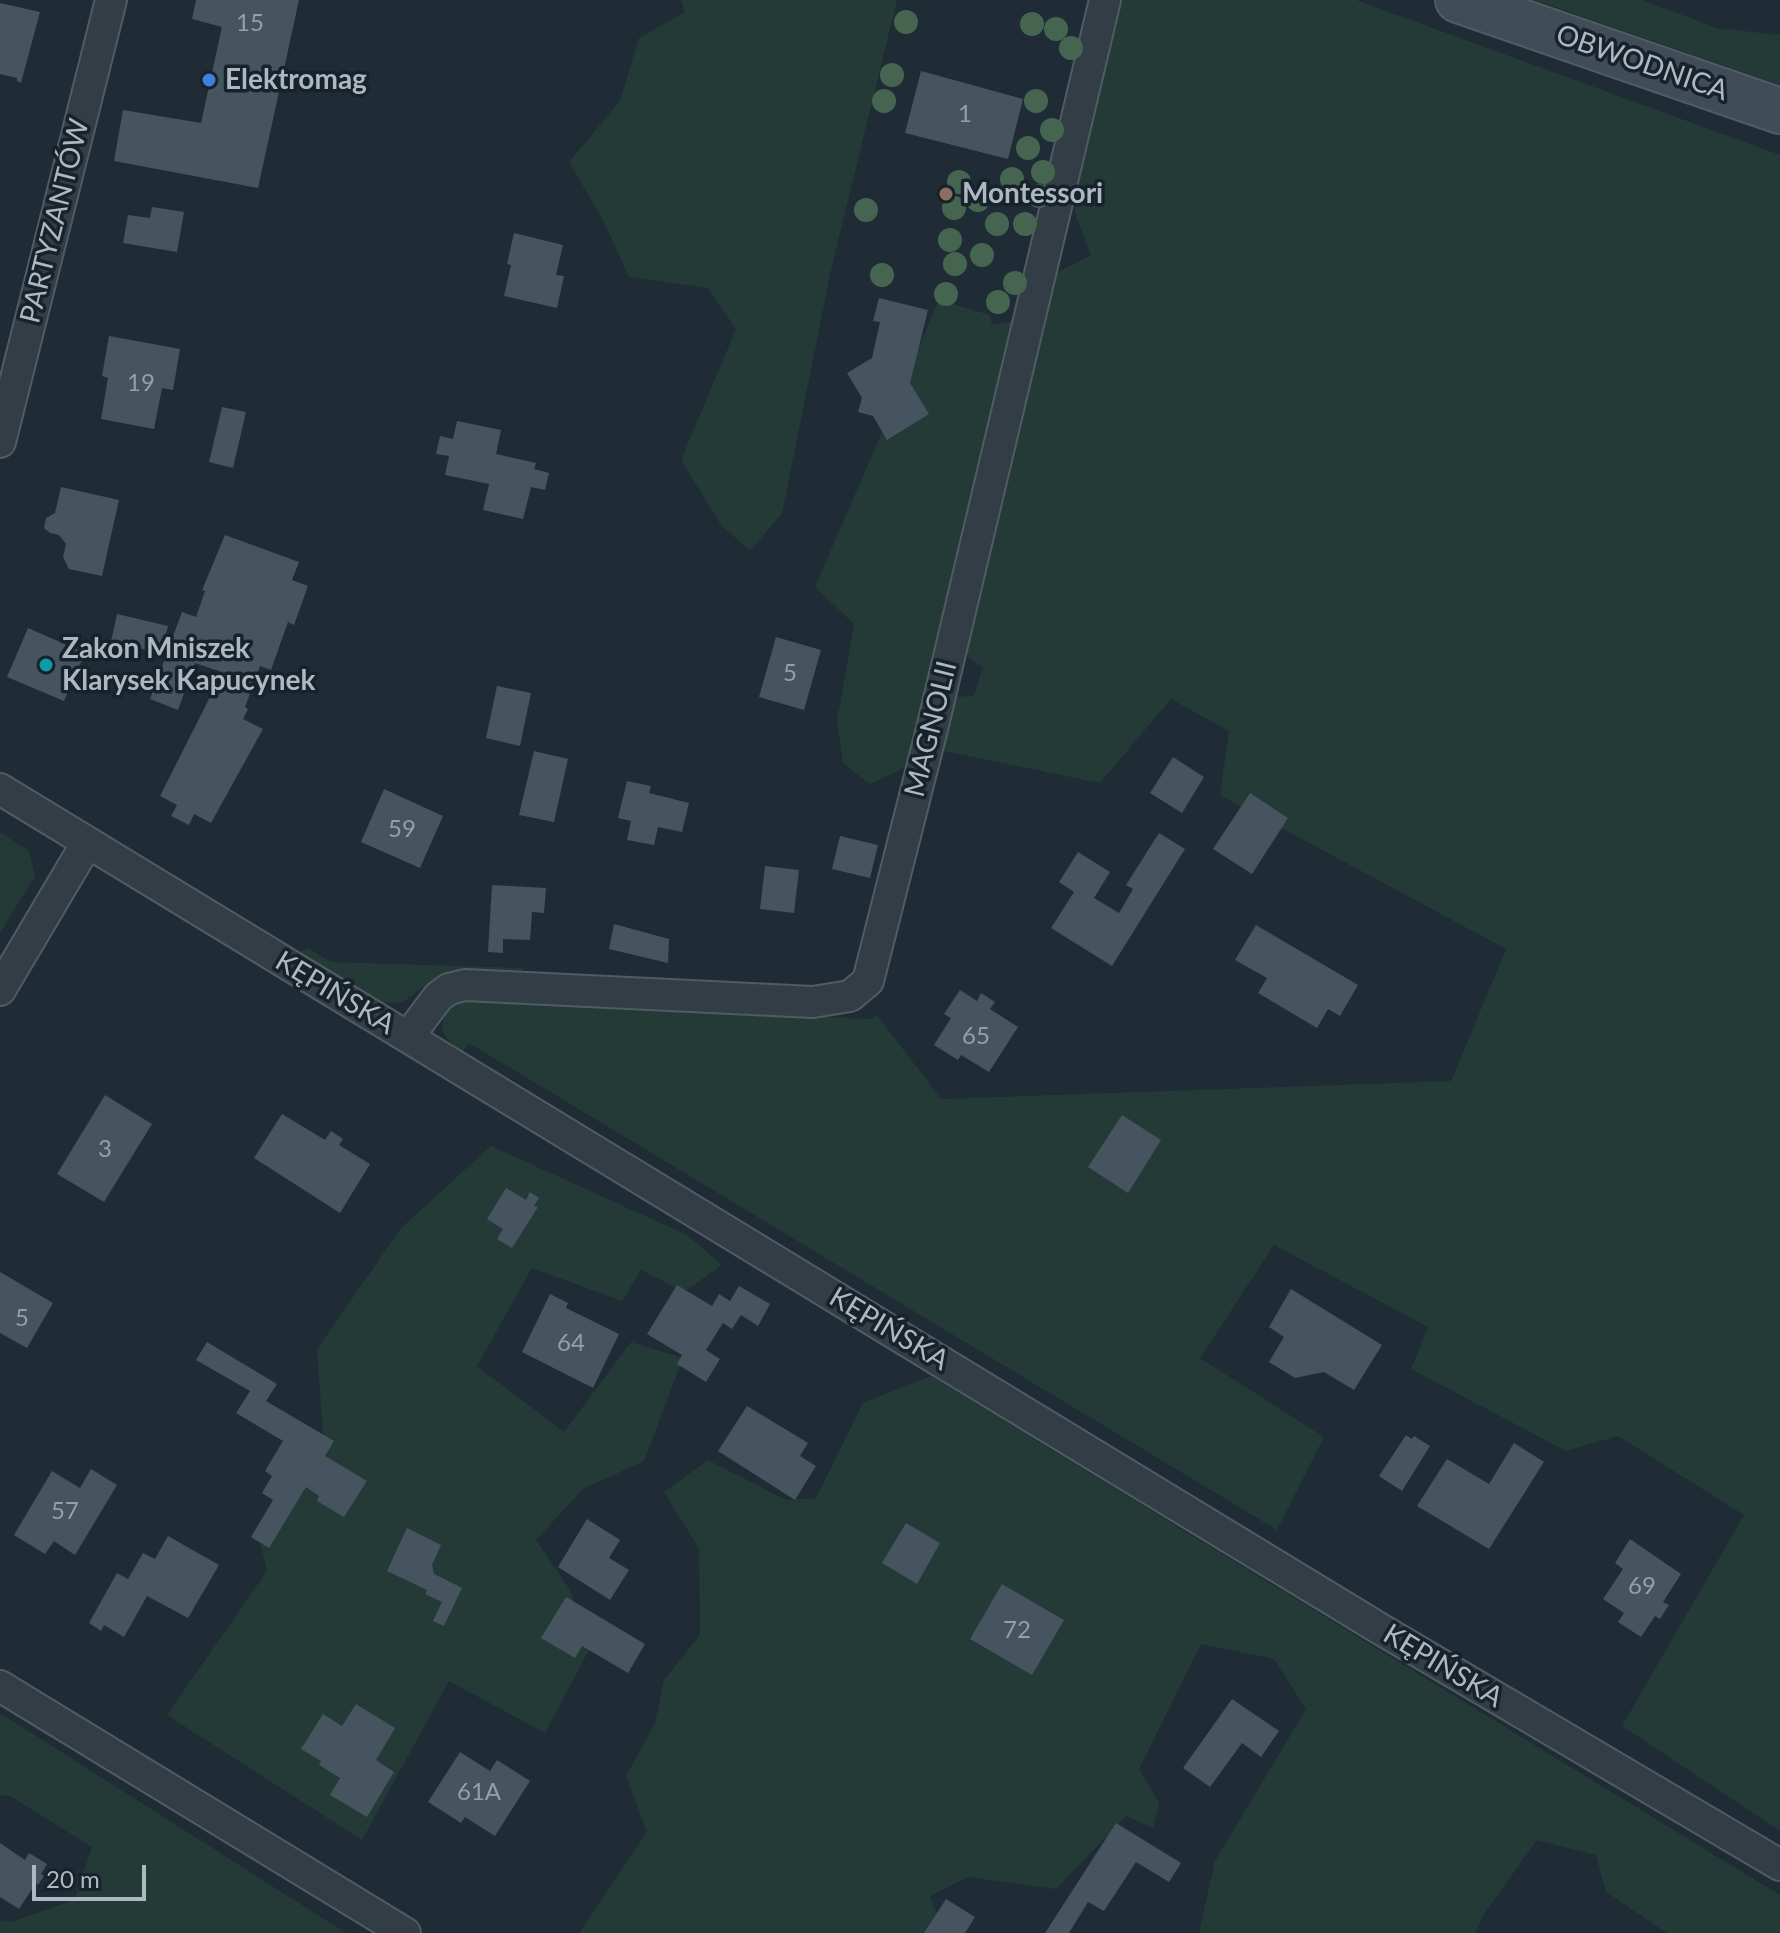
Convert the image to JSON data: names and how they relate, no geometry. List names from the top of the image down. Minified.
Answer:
{"streets":{"main road":["OBWODNICA"],"street":["PARTYZANTÓW","MAGNOLII","KĘPIŃSKA"]},"crossings":[["MAGNOLII","KĘPIŃSKA"]],"places":["Elektromag","Montessori","Zakon Mniszek Klarysek Kapucynek"],"house_numbers":["15","1","19","5","59","65","3","5","64","57","69","72","61A"],"scale_bar":"20 m"}
